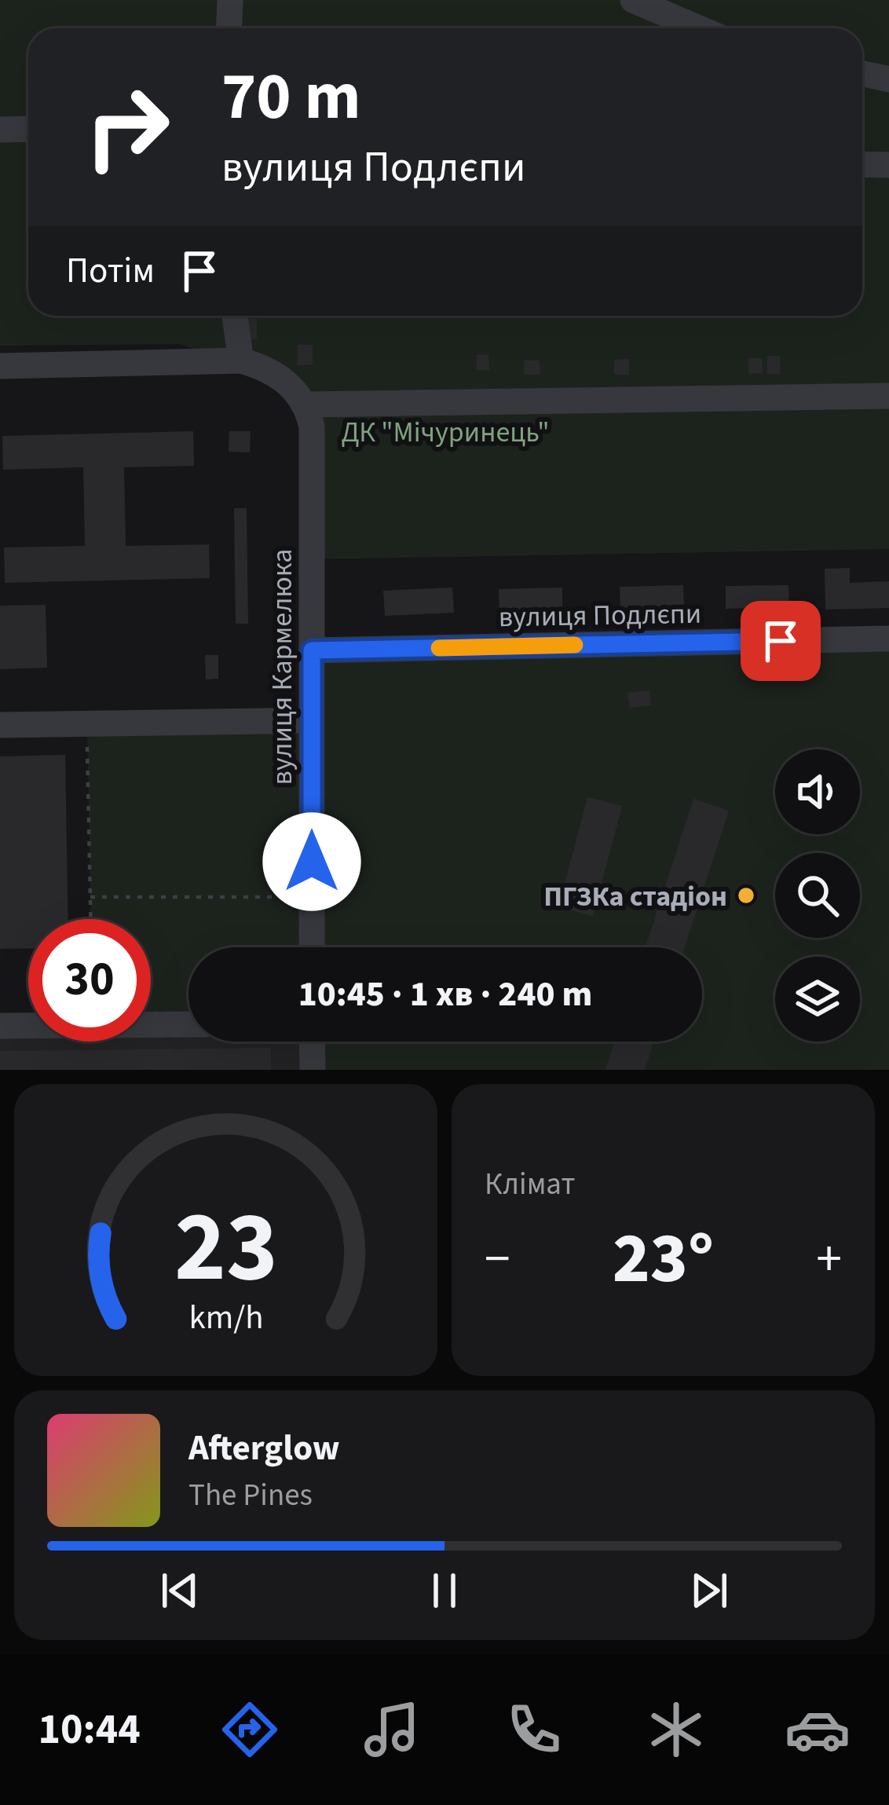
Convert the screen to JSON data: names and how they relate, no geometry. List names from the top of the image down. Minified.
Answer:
{"streets":{"street":["вулиця Подлєпи","вулиця Кармелюка"]},"crossings":[["вулиця Подлєпи","вулиця Кармелюка"]],"parks":["ДК \"Мічуринець\""],"places":["ПГЗКа стадіон"],"page":{"turn":["70 m","вулиця Подлєпи"],"then":"Потім","limit":"30","trip":"10:45 · 1 хв · 240 m","tile":"Клімат","heat":["−","23°","+"],"song":["Afterglow","The Pines"],"tabs":"10:44","gauge":["23","km/h"]}}
